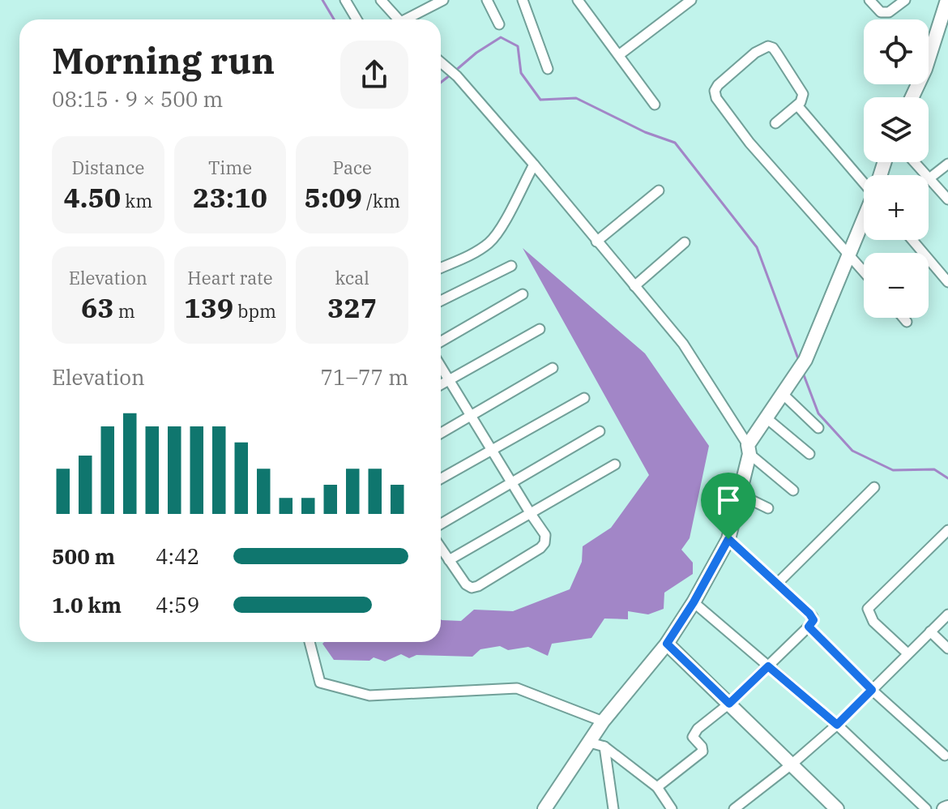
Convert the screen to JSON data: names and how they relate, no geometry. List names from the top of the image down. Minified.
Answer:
{"page":{"map_buttons":["+","−"],"heading":["Morning run","08:15 · 9 × 500 m"],"stats":[["Distance","4.50 km"],["Time","23:10"],["Pace","5:09 /km"],["Elevation","63 m"],["Heart rate","139 bpm"],["kcal","327"]],"chart":["Elevation","71–77 m"],"list":[{"name":"500 m","note":"4:42"},{"name":"1.0 km","note":"4:59"}]}}
